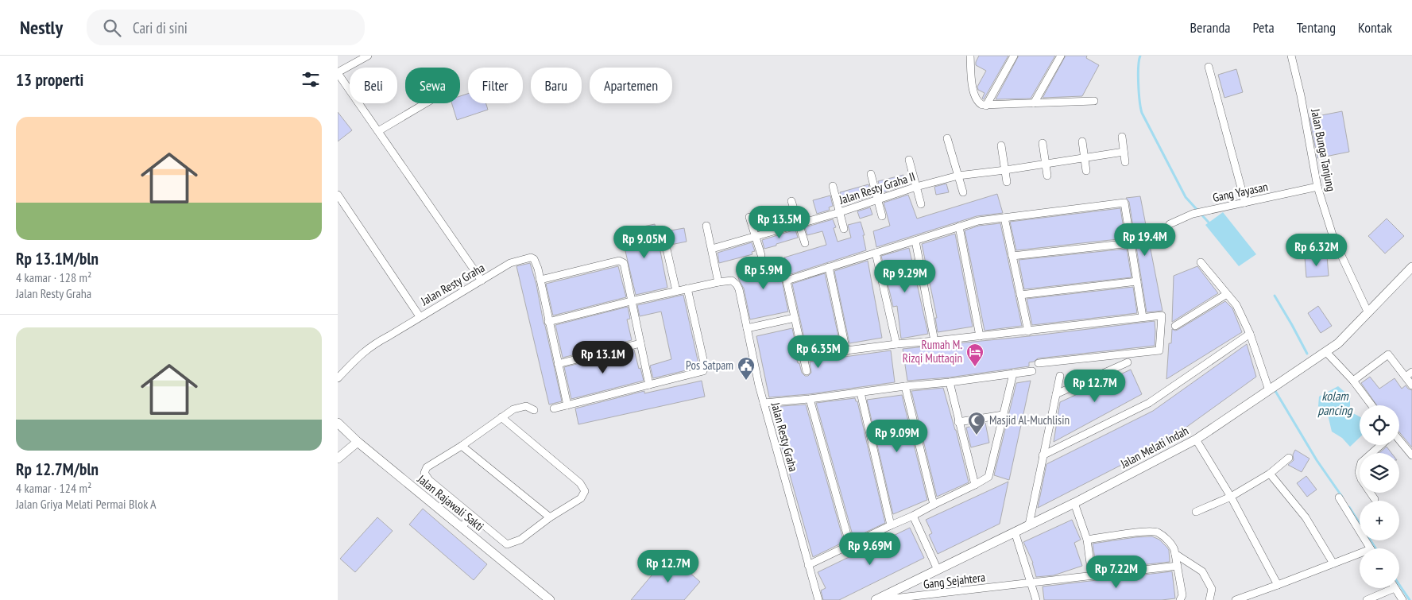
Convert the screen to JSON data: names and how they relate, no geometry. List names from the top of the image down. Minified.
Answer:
{"streets":{"main road":["Jalan Melati Indah","Jalan Rajawali Sakti"],"street":["Jalan Bunga Tanjung","Jalan Resty Graha II","Gang Yayasan","Jalan Resty Graha","Gang Sejahtera"]},"crossings":[["Jalan Bunga Tanjung","Gang Yayasan"],["Jalan Bunga Tanjung","Jalan Melati Indah"]],"water":["kolam pancing"],"places":{"hotel":["Rumah M. Rizqi Muttaqin"],"public building":["Pos Satpam"],"mosque":["Masjid Al-Muchlisin"]},"page":{"header":"Nestly","search":"Cari di sini","nav":["Beranda","Peta","Tentang","Kontak"],"heading":"13 properti","chip":["Beli","Sewa","Filter","Baru","Apartemen"],"list":[{"name":"Rp 13.1M/bln","note":"4 kamar · 128 m² · Jalan Resty Graha"},{"name":"Rp 12.7M/bln","note":"4 kamar · 124 m² · Jalan Griya Melati Permai Blok A"}],"price":["Rp 13.5M","Rp 19.4M","Rp 9.05M","Rp 6.32M","Rp 5.9M","Rp 9.29M","Rp 6.35M","Rp 13.1M","Rp 12.7M","Rp 9.09M","Rp 9.69M","Rp 12.7M","Rp 7.22M"],"map_buttons":["+","−"]}}
